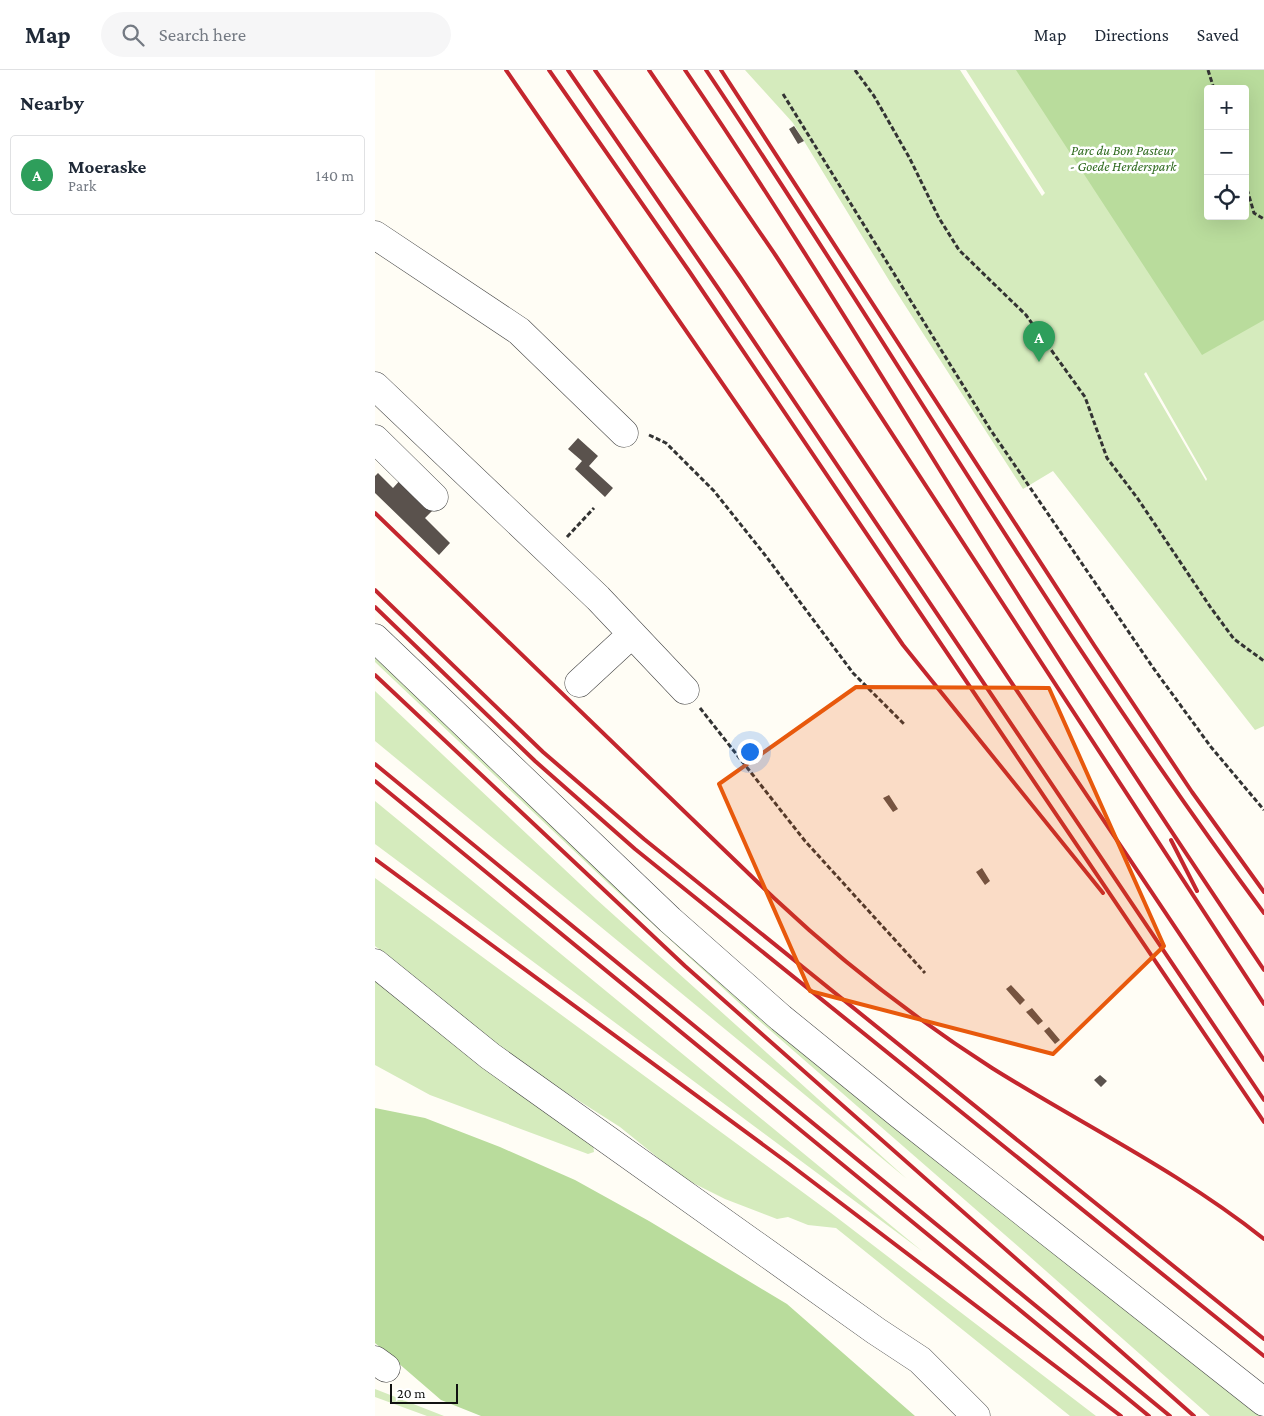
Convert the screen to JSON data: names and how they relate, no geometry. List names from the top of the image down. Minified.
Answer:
{"parks":["Parc du Bon Pasteur - Goede Herderspark"],"scale_bar":"20 m","page":{"header":"Map","search":"Search here","nav":["Map","Directions","Saved"],"heading":"Nearby","map_buttons":["+","−"],"list":[{"mark":"A","name":"Moeraske","note":"Park","value":"140 m"}],"pins":"A","scale":"20 m"}}
